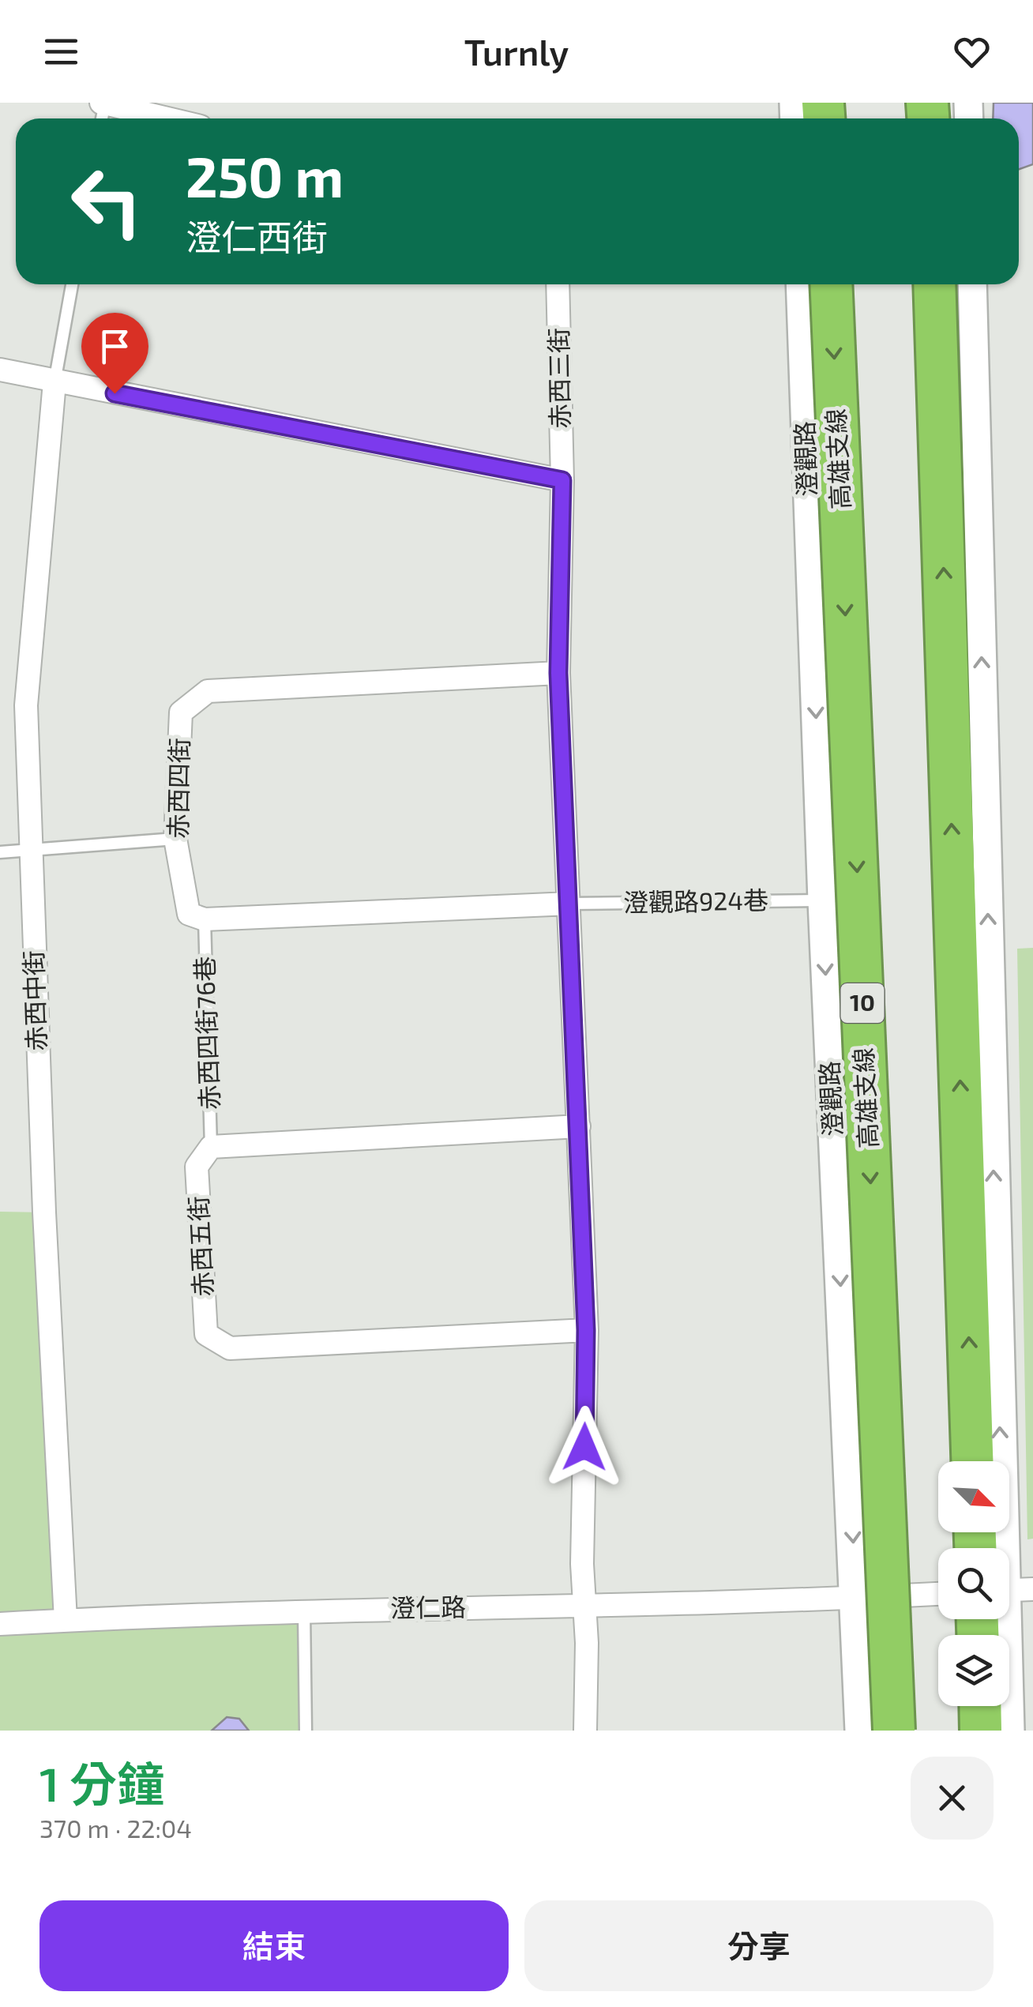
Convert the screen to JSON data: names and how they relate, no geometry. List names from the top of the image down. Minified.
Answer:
{"streets":{"highway":["高雄支線","10"],"street":["赤西三街","澄觀路","赤西四街","赤西中街","赤西五街","澄仁路"],"lane":["澄觀路924巷","赤西四街76巷"]},"crossings":[["赤西三街","赤西四街"],["赤西三街","澄觀路924巷"],["赤西三街","赤西五街"],["赤西三街","澄仁路"],["澄觀路","澄觀路924巷"],["澄觀路","澄仁路"],["赤西四街","赤西四街76巷"],["赤西中街","澄仁路"],["赤西四街76巷","赤西五街"]],"north":"bottom right","page":{"header":"Turnly","turn":["250 m","澄仁西街"],"heading":["1 分鐘","370 m · 22:04"],"buttons":["結束","分享"]}}
